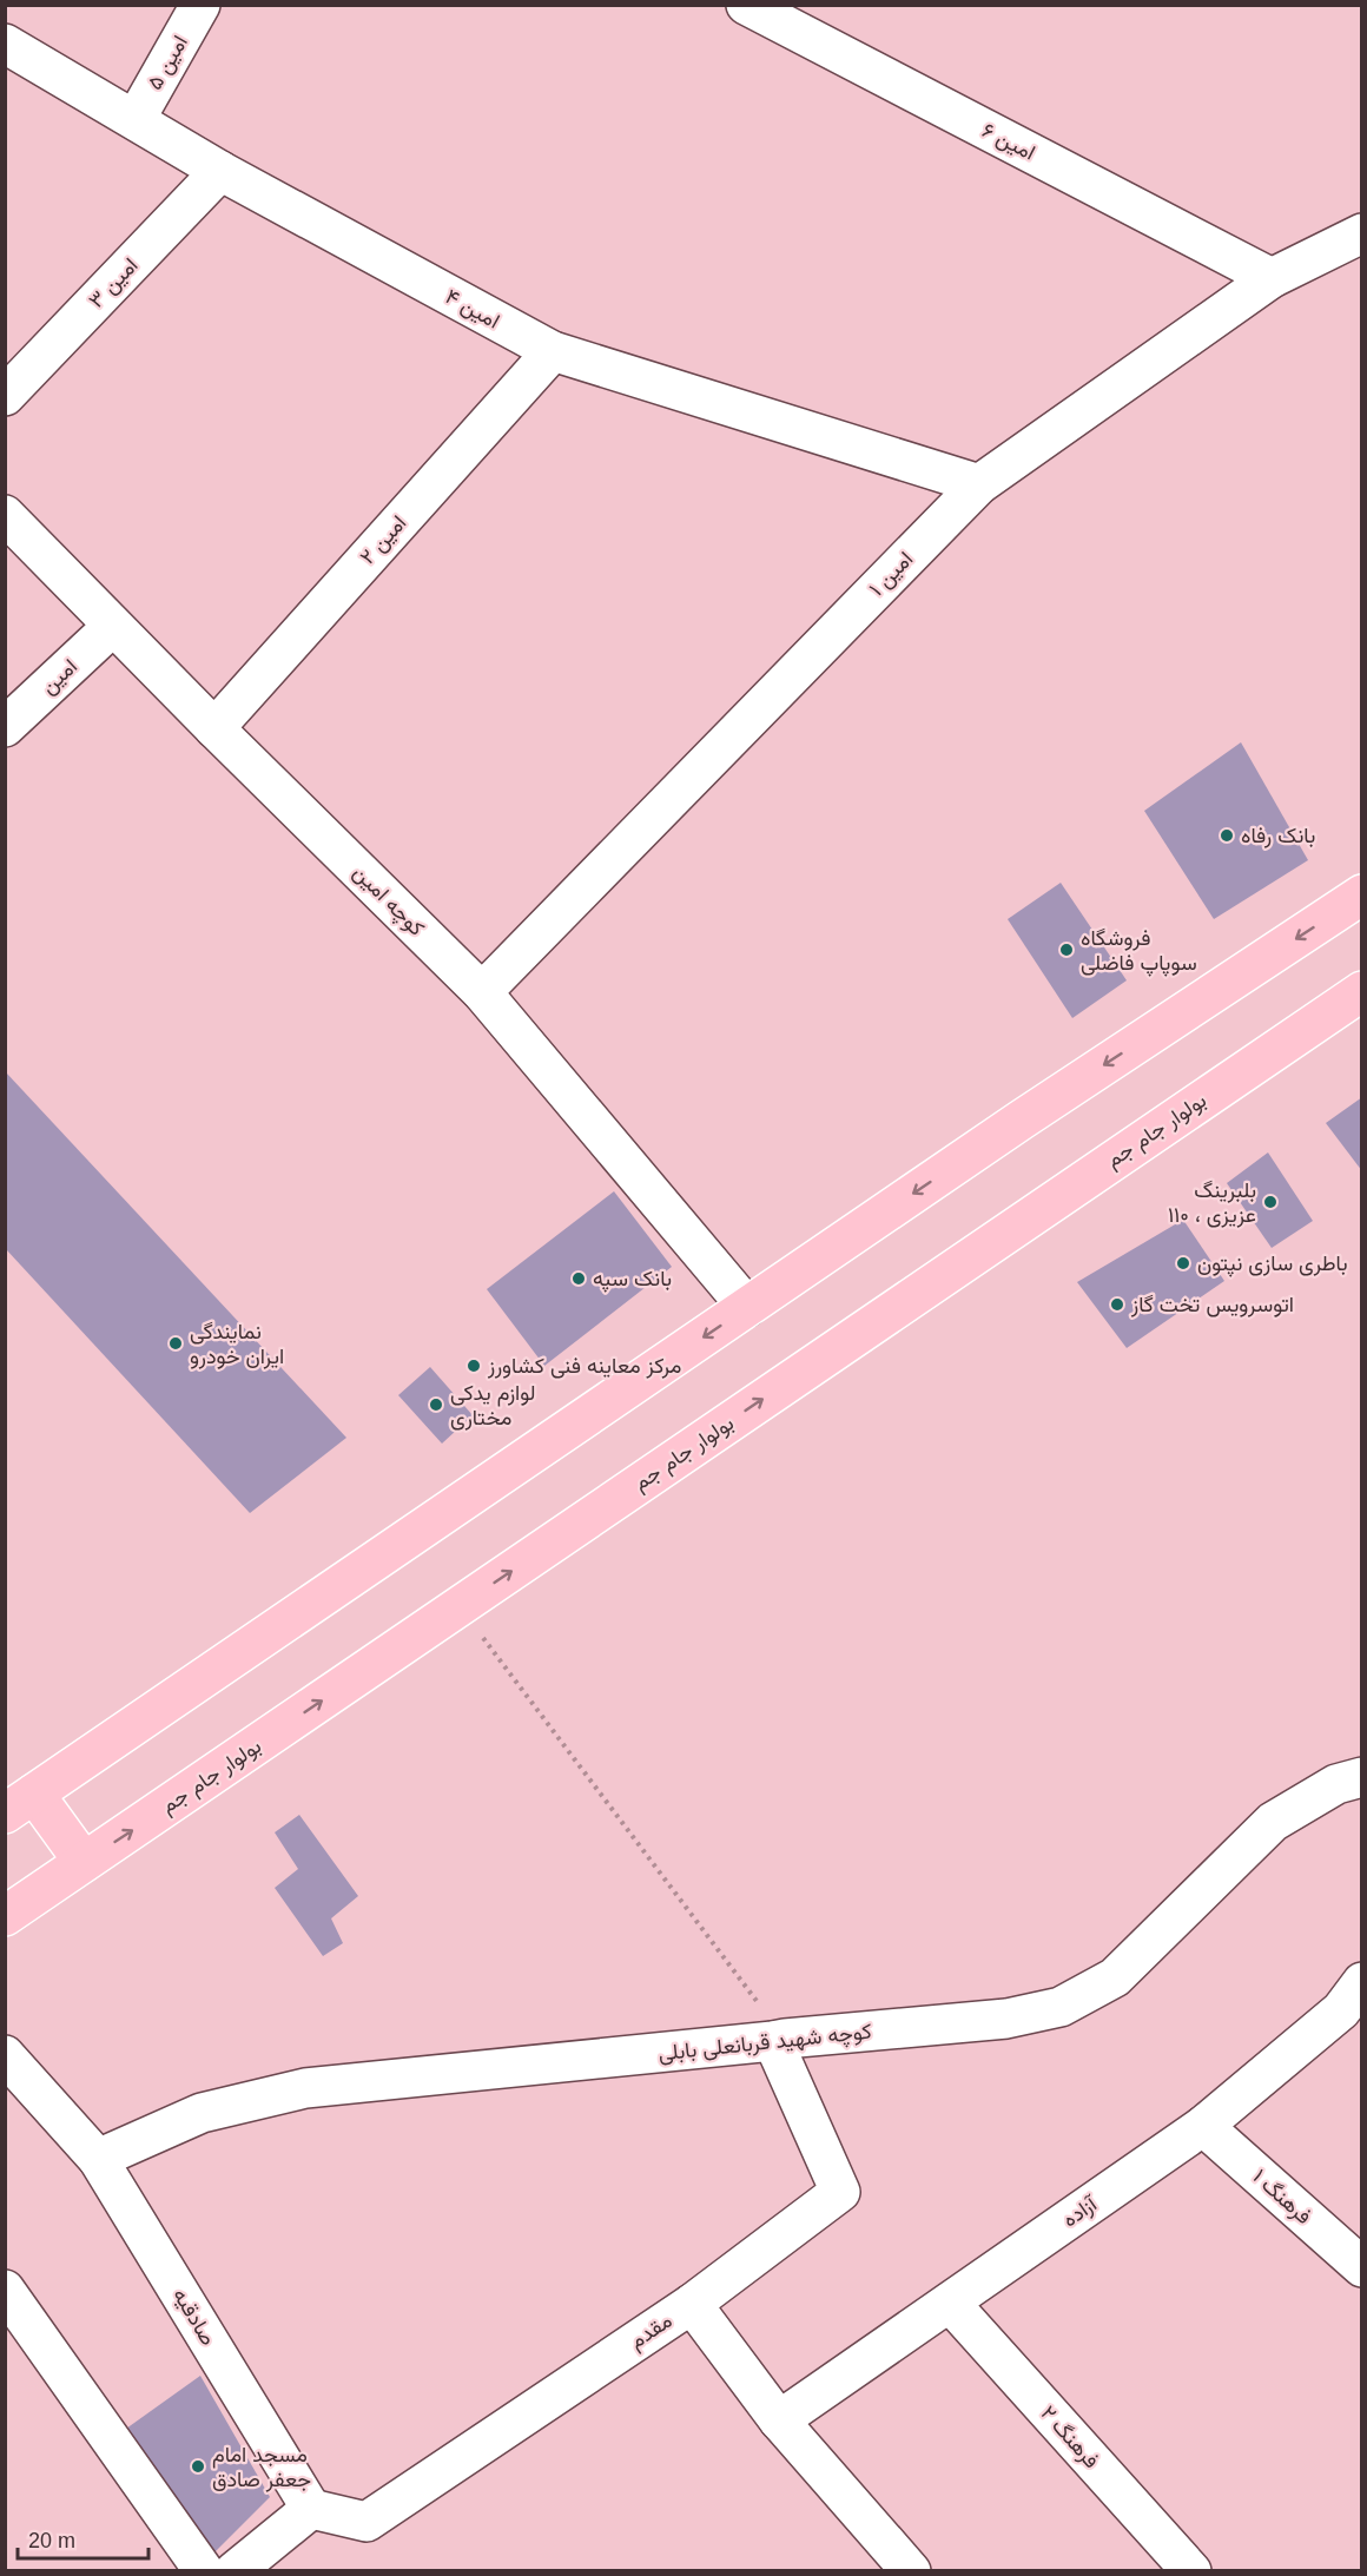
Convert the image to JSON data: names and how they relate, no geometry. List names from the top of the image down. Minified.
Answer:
{"streets":{"main road":["بولوار جام جم"],"street":["امین ۵","امین ۶","امین ۳","امین ۴","امین ۲","امین ۱","امین","کوچه امین","کوچه شهید قربانعلی بابلی","فرهنگ ۱","آزاده","صادقیه","مقدم","فرهنگ ۲"]},"crossings":[["امین ۵","امین ۴"],["امین ۶","امین ۱"],["امین ۳","امین ۴"],["امین ۴","امین ۲"],["امین ۴","امین ۱"],["امین ۲","کوچه امین"],["امین ۱","کوچه امین"],["امین","کوچه امین"],["کوچه شهید قربانعلی بابلی","صادقیه"],["کوچه شهید قربانعلی بابلی","مقدم"],["فرهنگ ۱","آزاده"],["آزاده","فرهنگ ۲"],["صادقیه","مقدم"]],"places":["بانک رفاه","فروشگاه سوپاپ فاضلی","بلبرینگ ۱۱۰ ، عزیزی","باطری سازی نپتون","بانک سپه","اتوسرویس تخت گاز","نمایندگی ایران خودرو","مرکز معاینه فنی کشاورز","لوازم یدکی مختاری","مسجد امام جعفر صادق"],"scale_bar":"20 m"}
